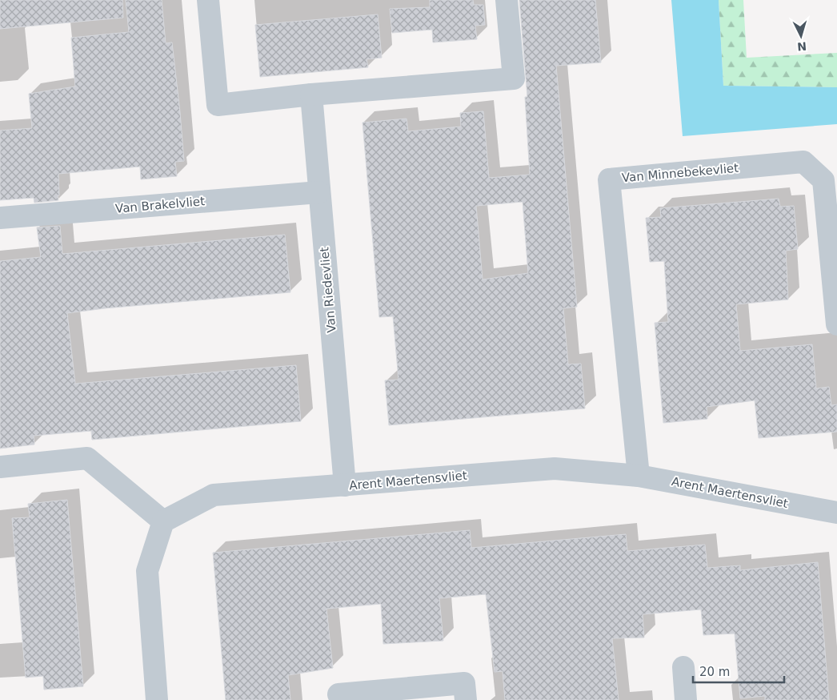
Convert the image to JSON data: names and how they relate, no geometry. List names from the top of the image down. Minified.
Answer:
{"streets":{"street":["Van Minnebekevliet","Van Brakelvliet","Van Riedevliet","Arent Maertensvliet"]},"crossings":[["Van Minnebekevliet","Arent Maertensvliet"],["Van Brakelvliet","Van Riedevliet"],["Van Riedevliet","Arent Maertensvliet"]],"scale_bar":"20 m","north":"bottom"}
